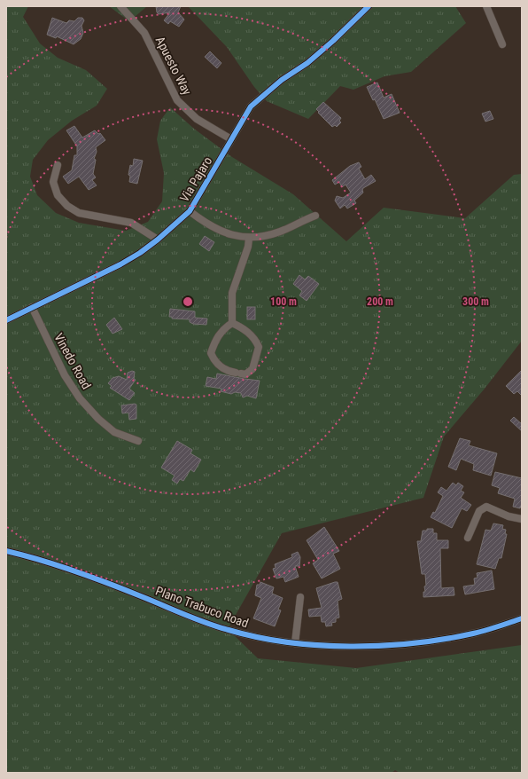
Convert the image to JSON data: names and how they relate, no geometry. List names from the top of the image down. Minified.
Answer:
{"streets":{"street":["Apuesto Way","Via Pajaro","Vinedo Road","Plano Trabuco Road"]},"crossings":[["Apuesto Way","Via Pajaro"],["Via Pajaro","Vinedo Road"]],"rings":["100 m","200 m","300 m"]}
